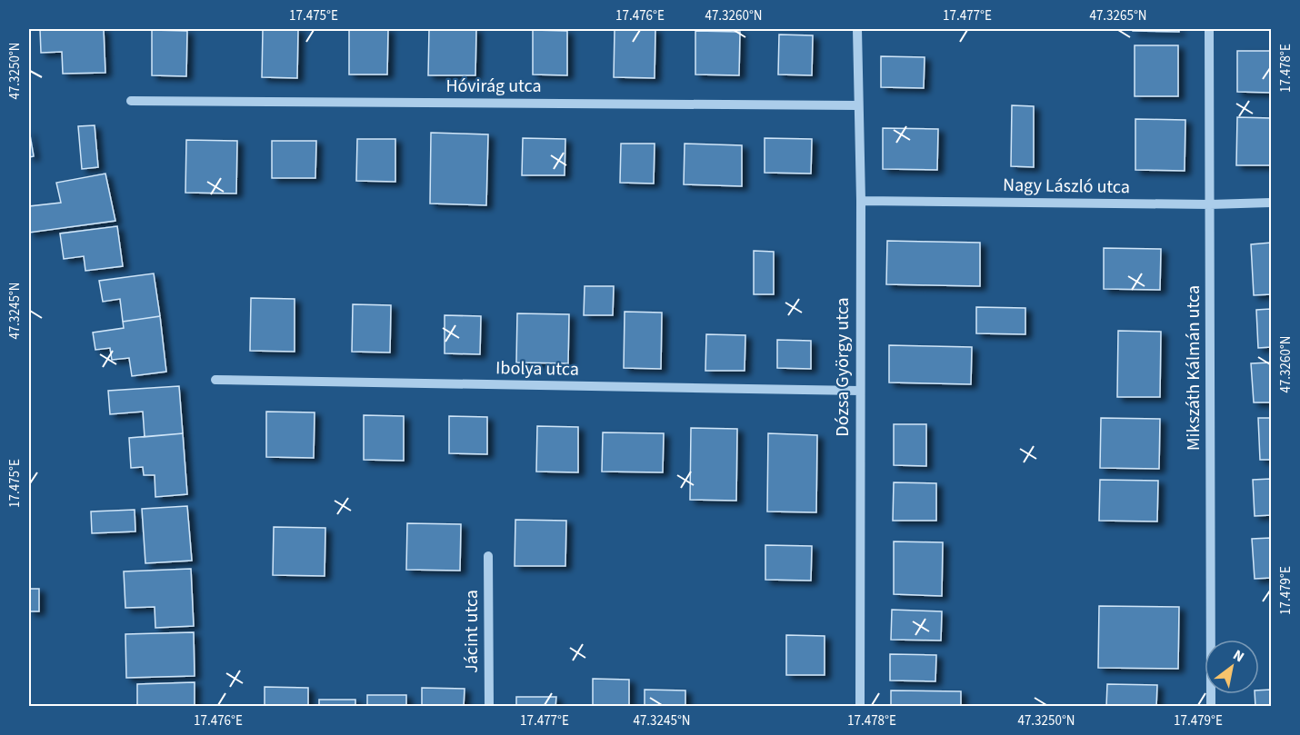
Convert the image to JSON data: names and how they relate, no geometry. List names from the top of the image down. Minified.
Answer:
{"streets":{"street":["Hóvirág utca","Nagy László utca","Dózsa György utca","Mikszáth Kálmán utca","Ibolya utca","Jácint utca"]},"crossings":[["Hóvirág utca","Dózsa György utca"],["Nagy László utca","Dózsa György utca"],["Nagy László utca","Mikszáth Kálmán utca"],["Dózsa György utca","Ibolya utca"]],"north":"top right","coordinates":["17.475°E","17.476°E","47.3260°N","17.477°E","47.3265°N","17.478°E","47.3250°N","47.3245°N","17.479°E"]}
